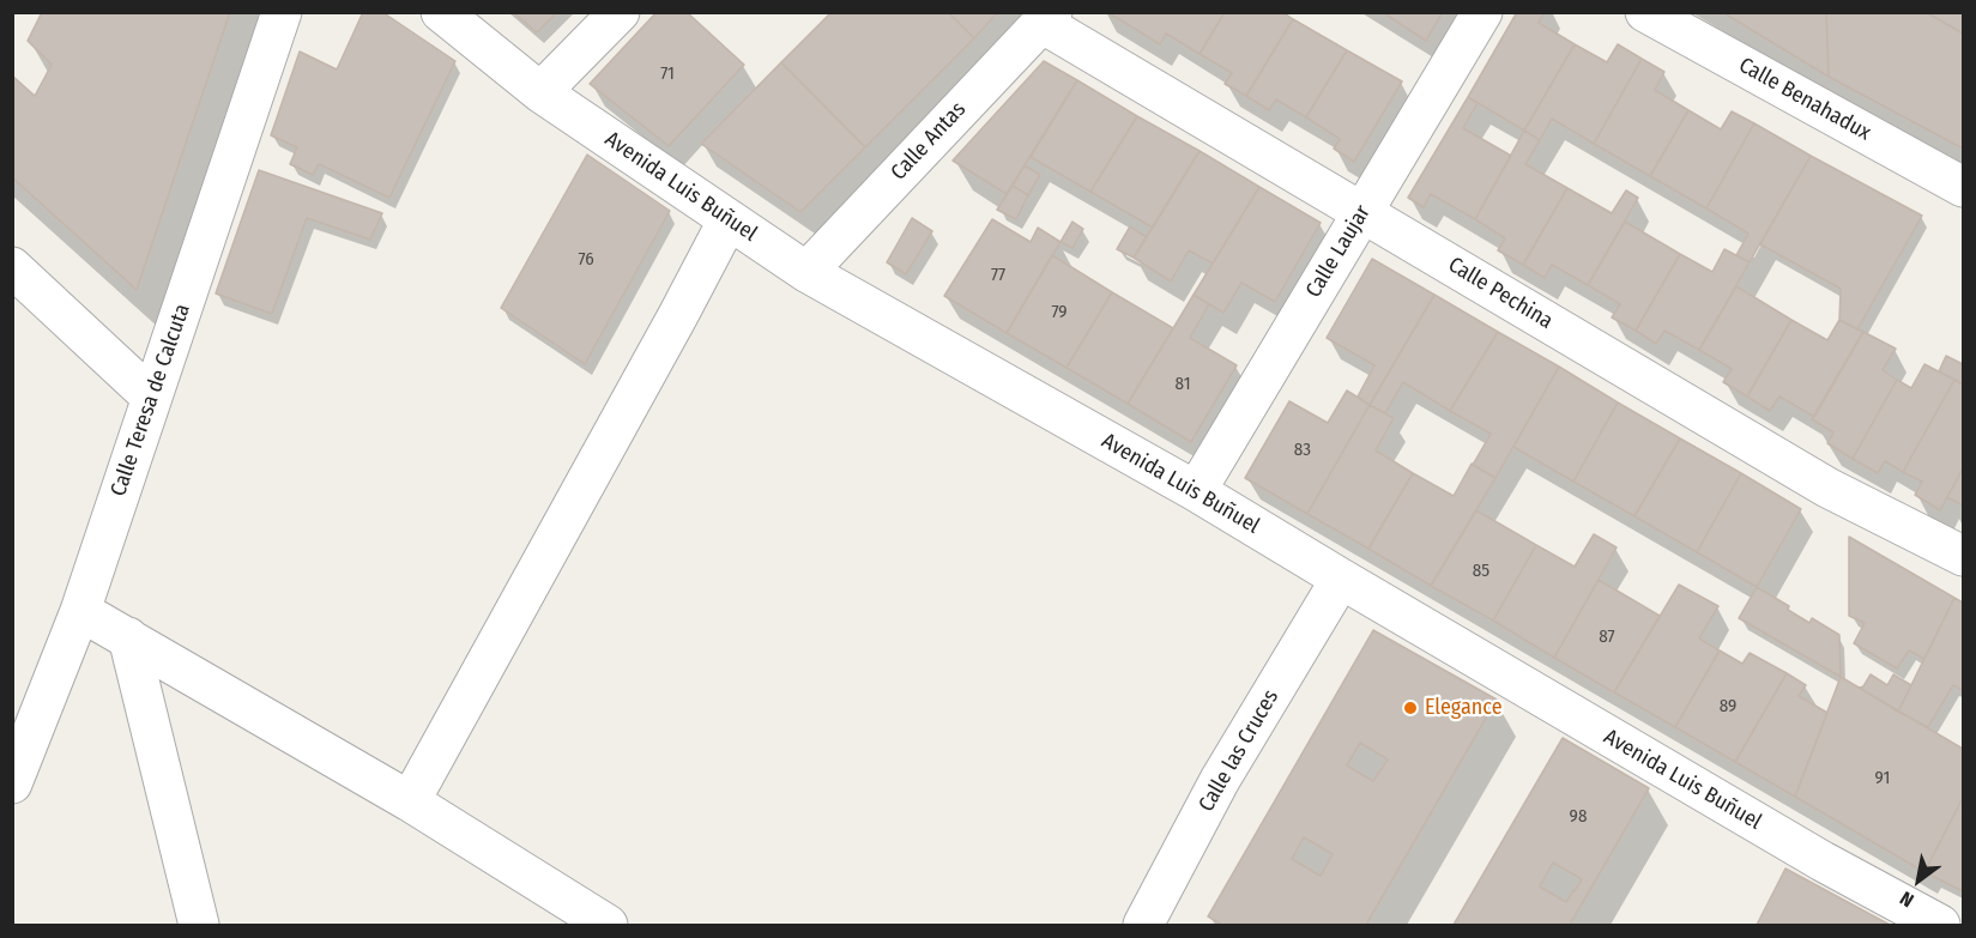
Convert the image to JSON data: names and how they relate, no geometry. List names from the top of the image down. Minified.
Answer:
{"streets":{"street":["Calle Benahadux","Calle Antas","Avenida Luis Buñuel","Calle Laujar","Calle Pechina","Calle Teresa de Calcuta","Calle las Cruces"]},"crossings":[["Calle Antas","Avenida Luis Buñuel"],["Calle Antas","Calle Pechina"],["Avenida Luis Buñuel","Calle Laujar"],["Avenida Luis Buñuel","Calle las Cruces"],["Calle Laujar","Calle Pechina"]],"places":["Elegance"],"house_numbers":["71","76","77","79","81","83","85","87","89","91","98"],"north":"bottom left"}
